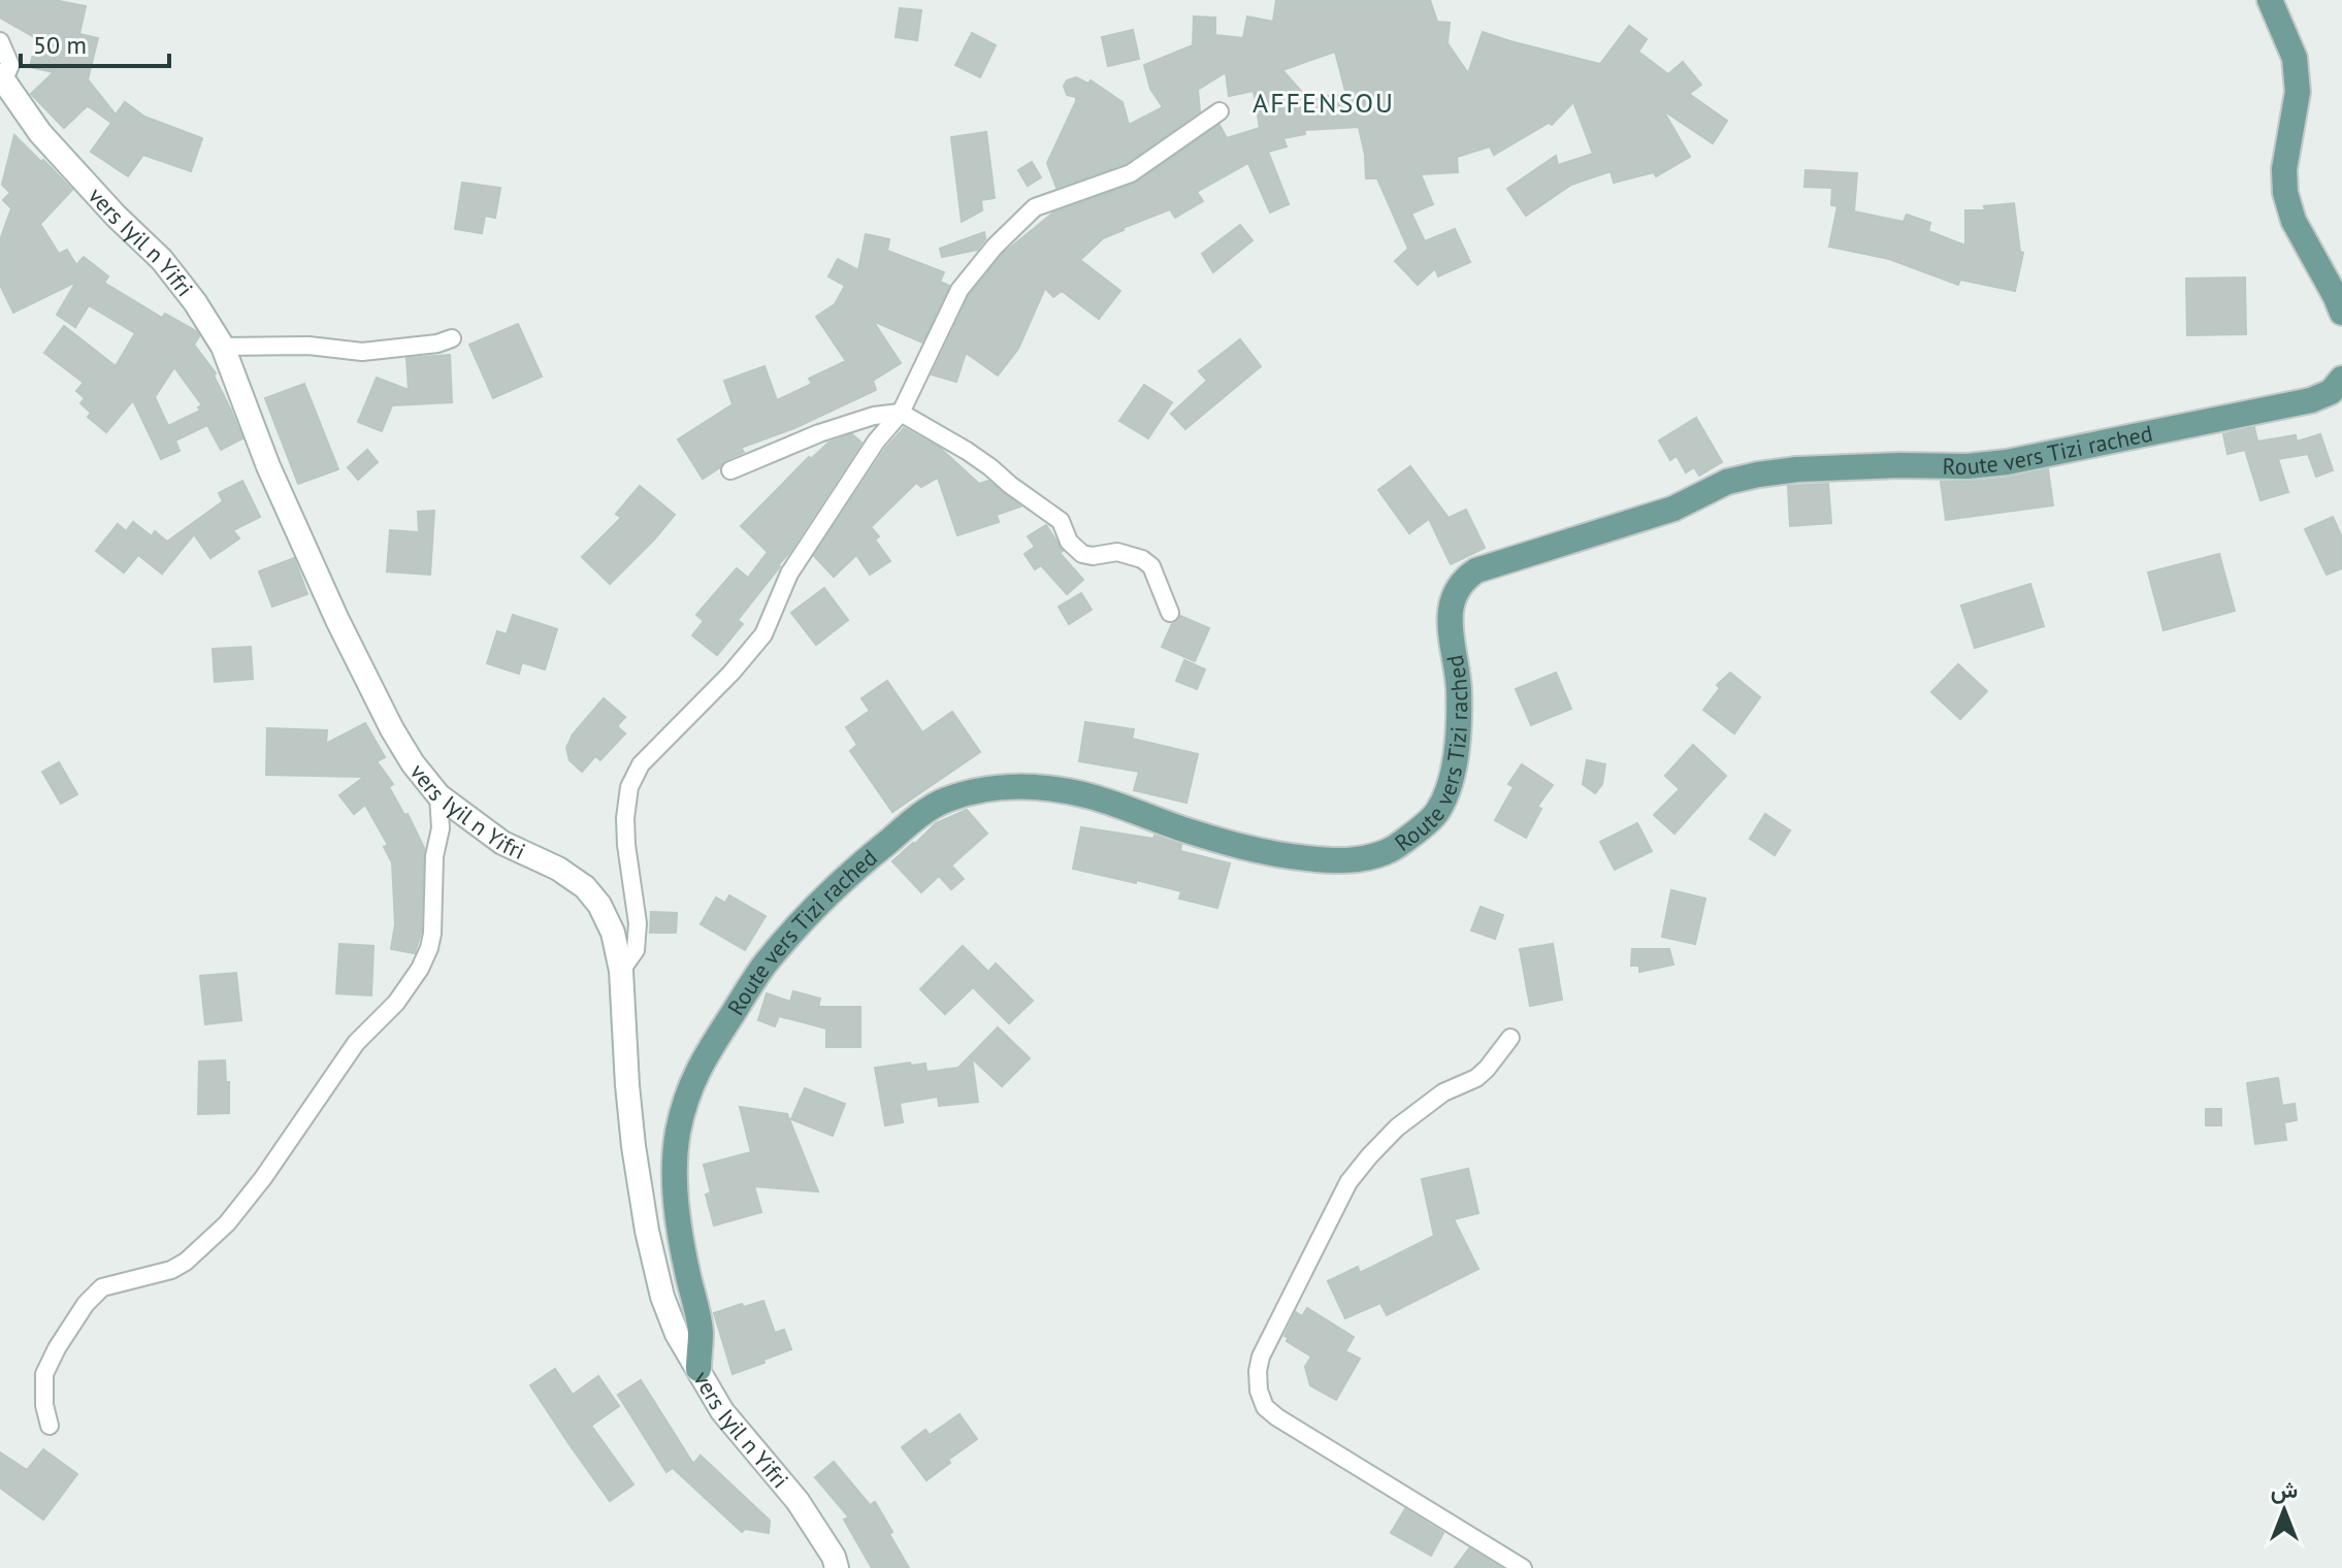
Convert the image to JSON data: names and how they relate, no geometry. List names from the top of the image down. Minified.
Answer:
{"streets":{"main road":["vers Iγil n Yifri","Route vers Tizi rached"]},"crossings":[["vers Iγil n Yifri","Route vers Tizi rached"]],"districts":["AFFENSOU"],"scale_bar":"50 m","north":"top"}
